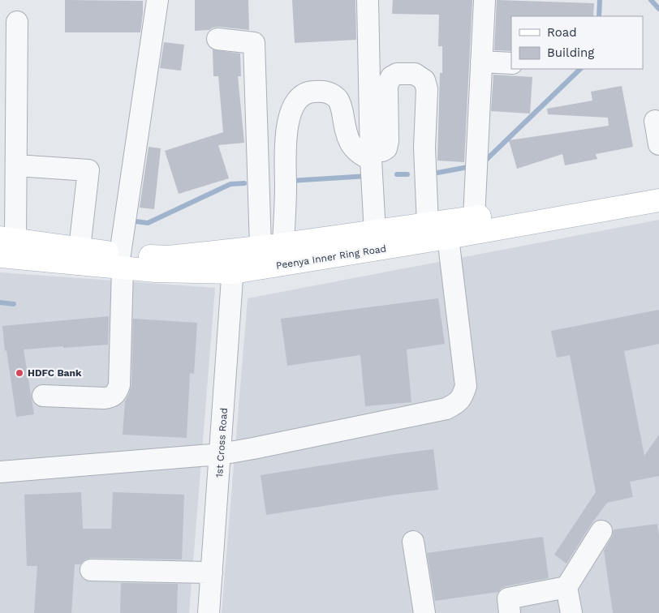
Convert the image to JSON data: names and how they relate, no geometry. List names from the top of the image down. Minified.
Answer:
{"streets":{"main road":["Peenya Inner Ring Road"],"street":["1st Cross Road"]},"crossings":[["Peenya Inner Ring Road","1st Cross Road"]],"places":["HDFC Bank"],"legend":["Road","Building"]}
